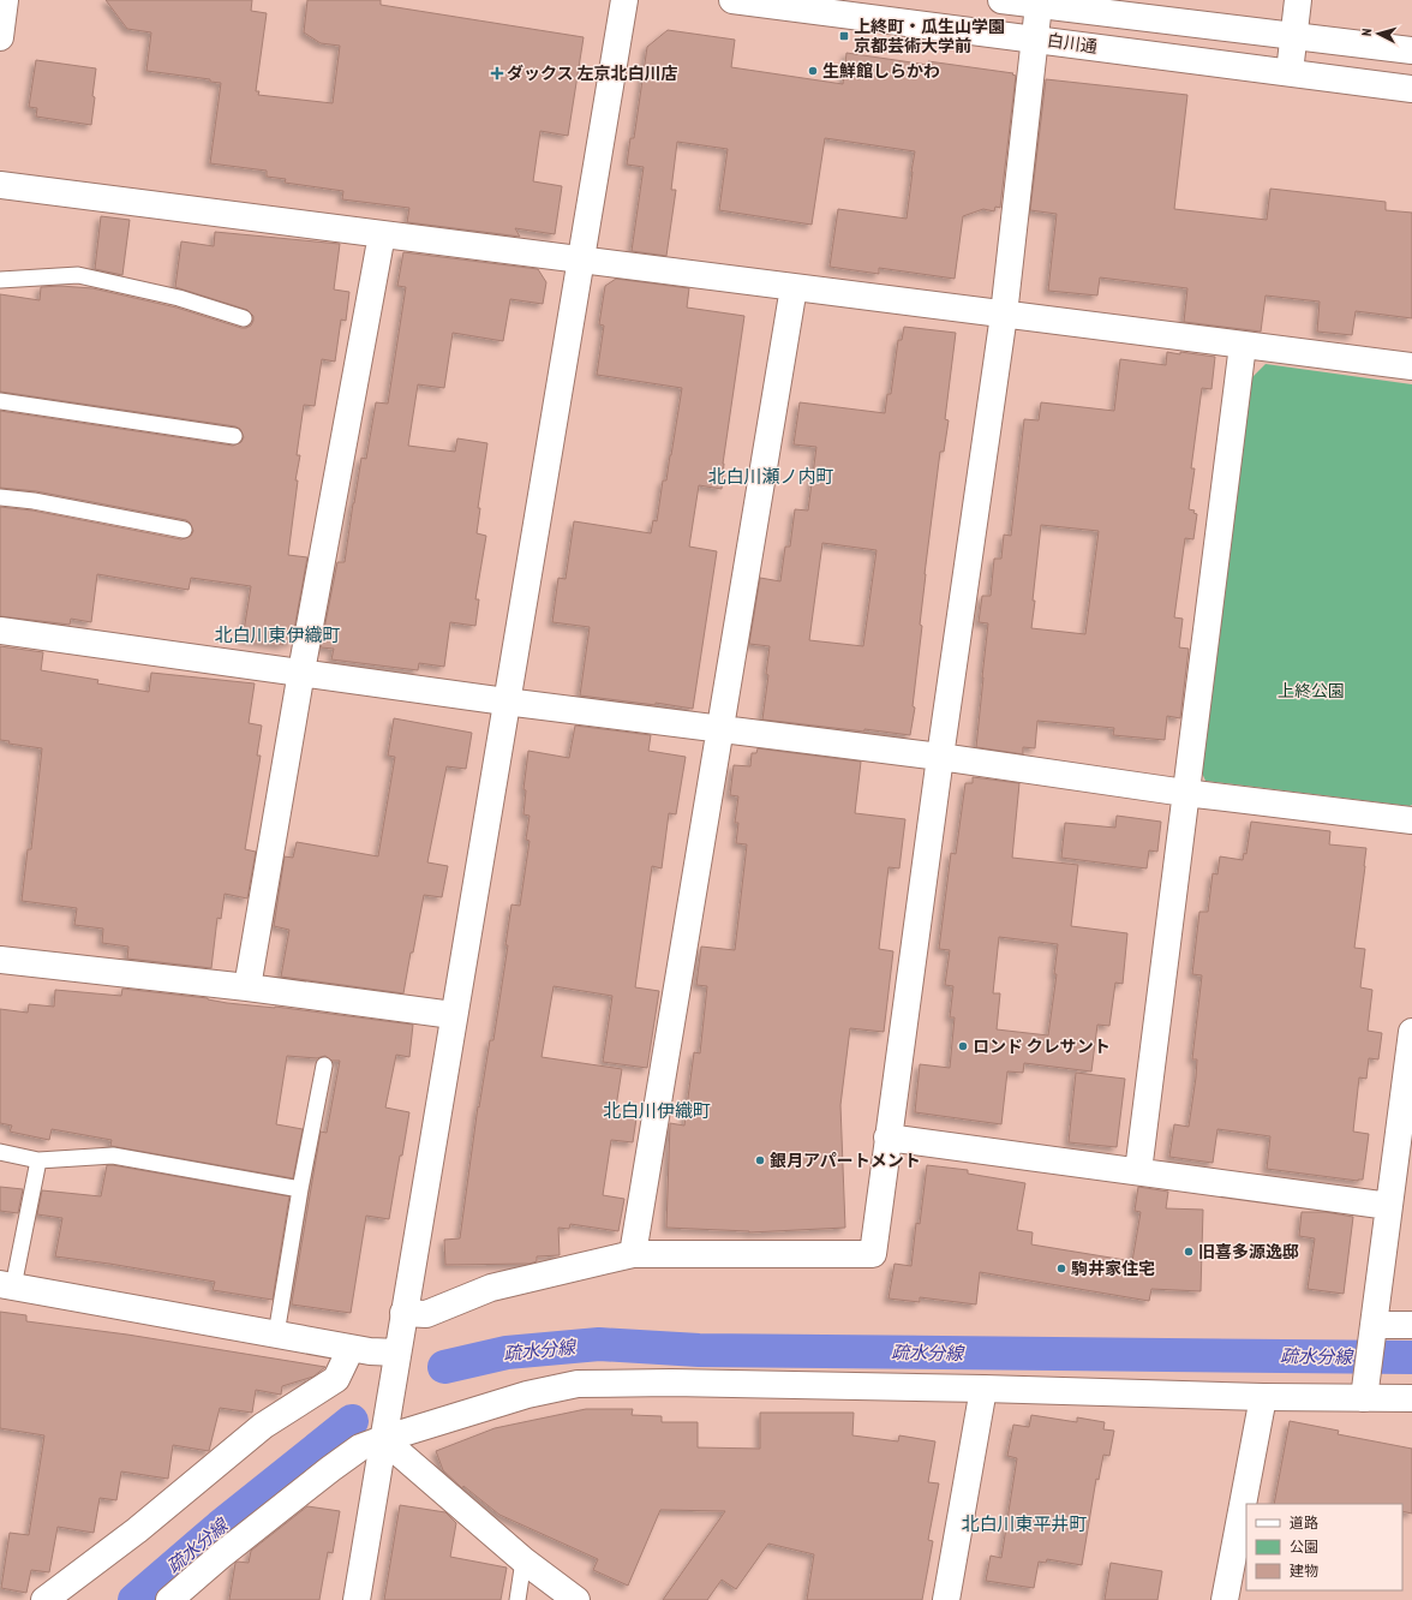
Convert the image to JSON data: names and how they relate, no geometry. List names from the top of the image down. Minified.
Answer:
{"streets":{"street":["白川通"]},"districts":["北白川瀬ノ内町","北白川東伊織町","北白川伊織町","北白川東平井町"],"water":["疏水分線"],"parks":["上終公園"],"places":{"transit":["上終町・瓜生山学園 京都芸術大学前"],"other":["生鮮館しらかわ","ロンド クレサント","銀月アパートメント","旧喜多源逸邸","駒井家住宅"],"health":["ダックス 左京北白川店"]},"legend":["道路","公園","建物"],"north":"left"}
